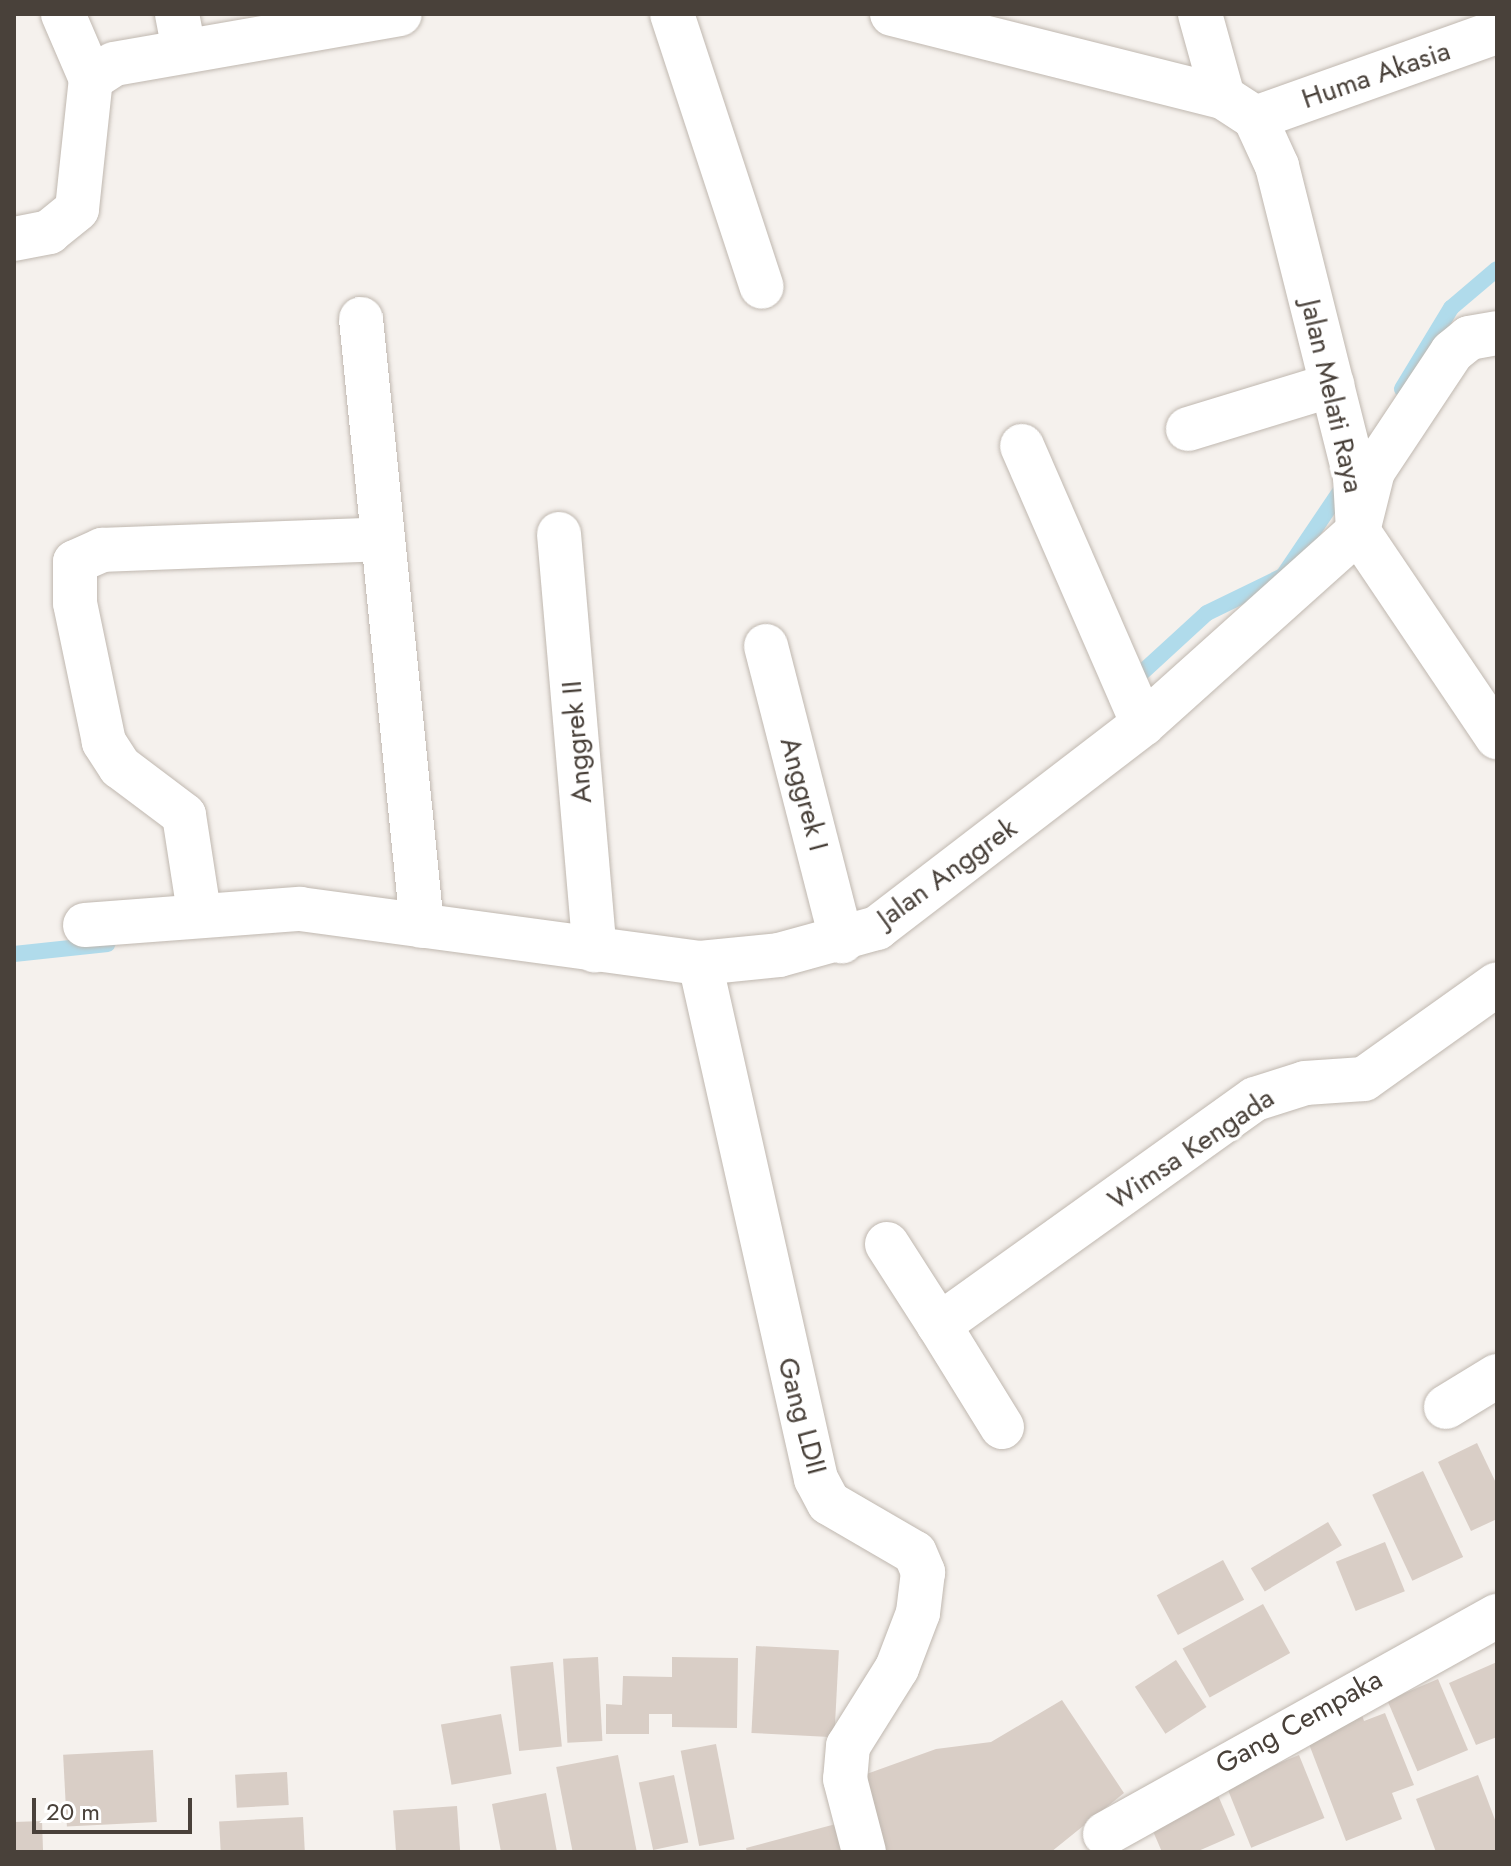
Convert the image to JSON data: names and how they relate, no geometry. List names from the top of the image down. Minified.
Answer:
{"streets":{"street":["Huma Akasia","Jalan Melati Raya","Anggrek II","Anggrek I","Jalan Anggrek","Wimsa Kengada","Gang LDII","Gang Cempaka"]},"crossings":[["Huma Akasia","Jalan Melati Raya"],["Jalan Melati Raya","Jalan Anggrek"],["Anggrek II","Jalan Anggrek"],["Anggrek I","Jalan Anggrek"],["Jalan Anggrek","Gang LDII"]],"scale_bar":"20 m"}
